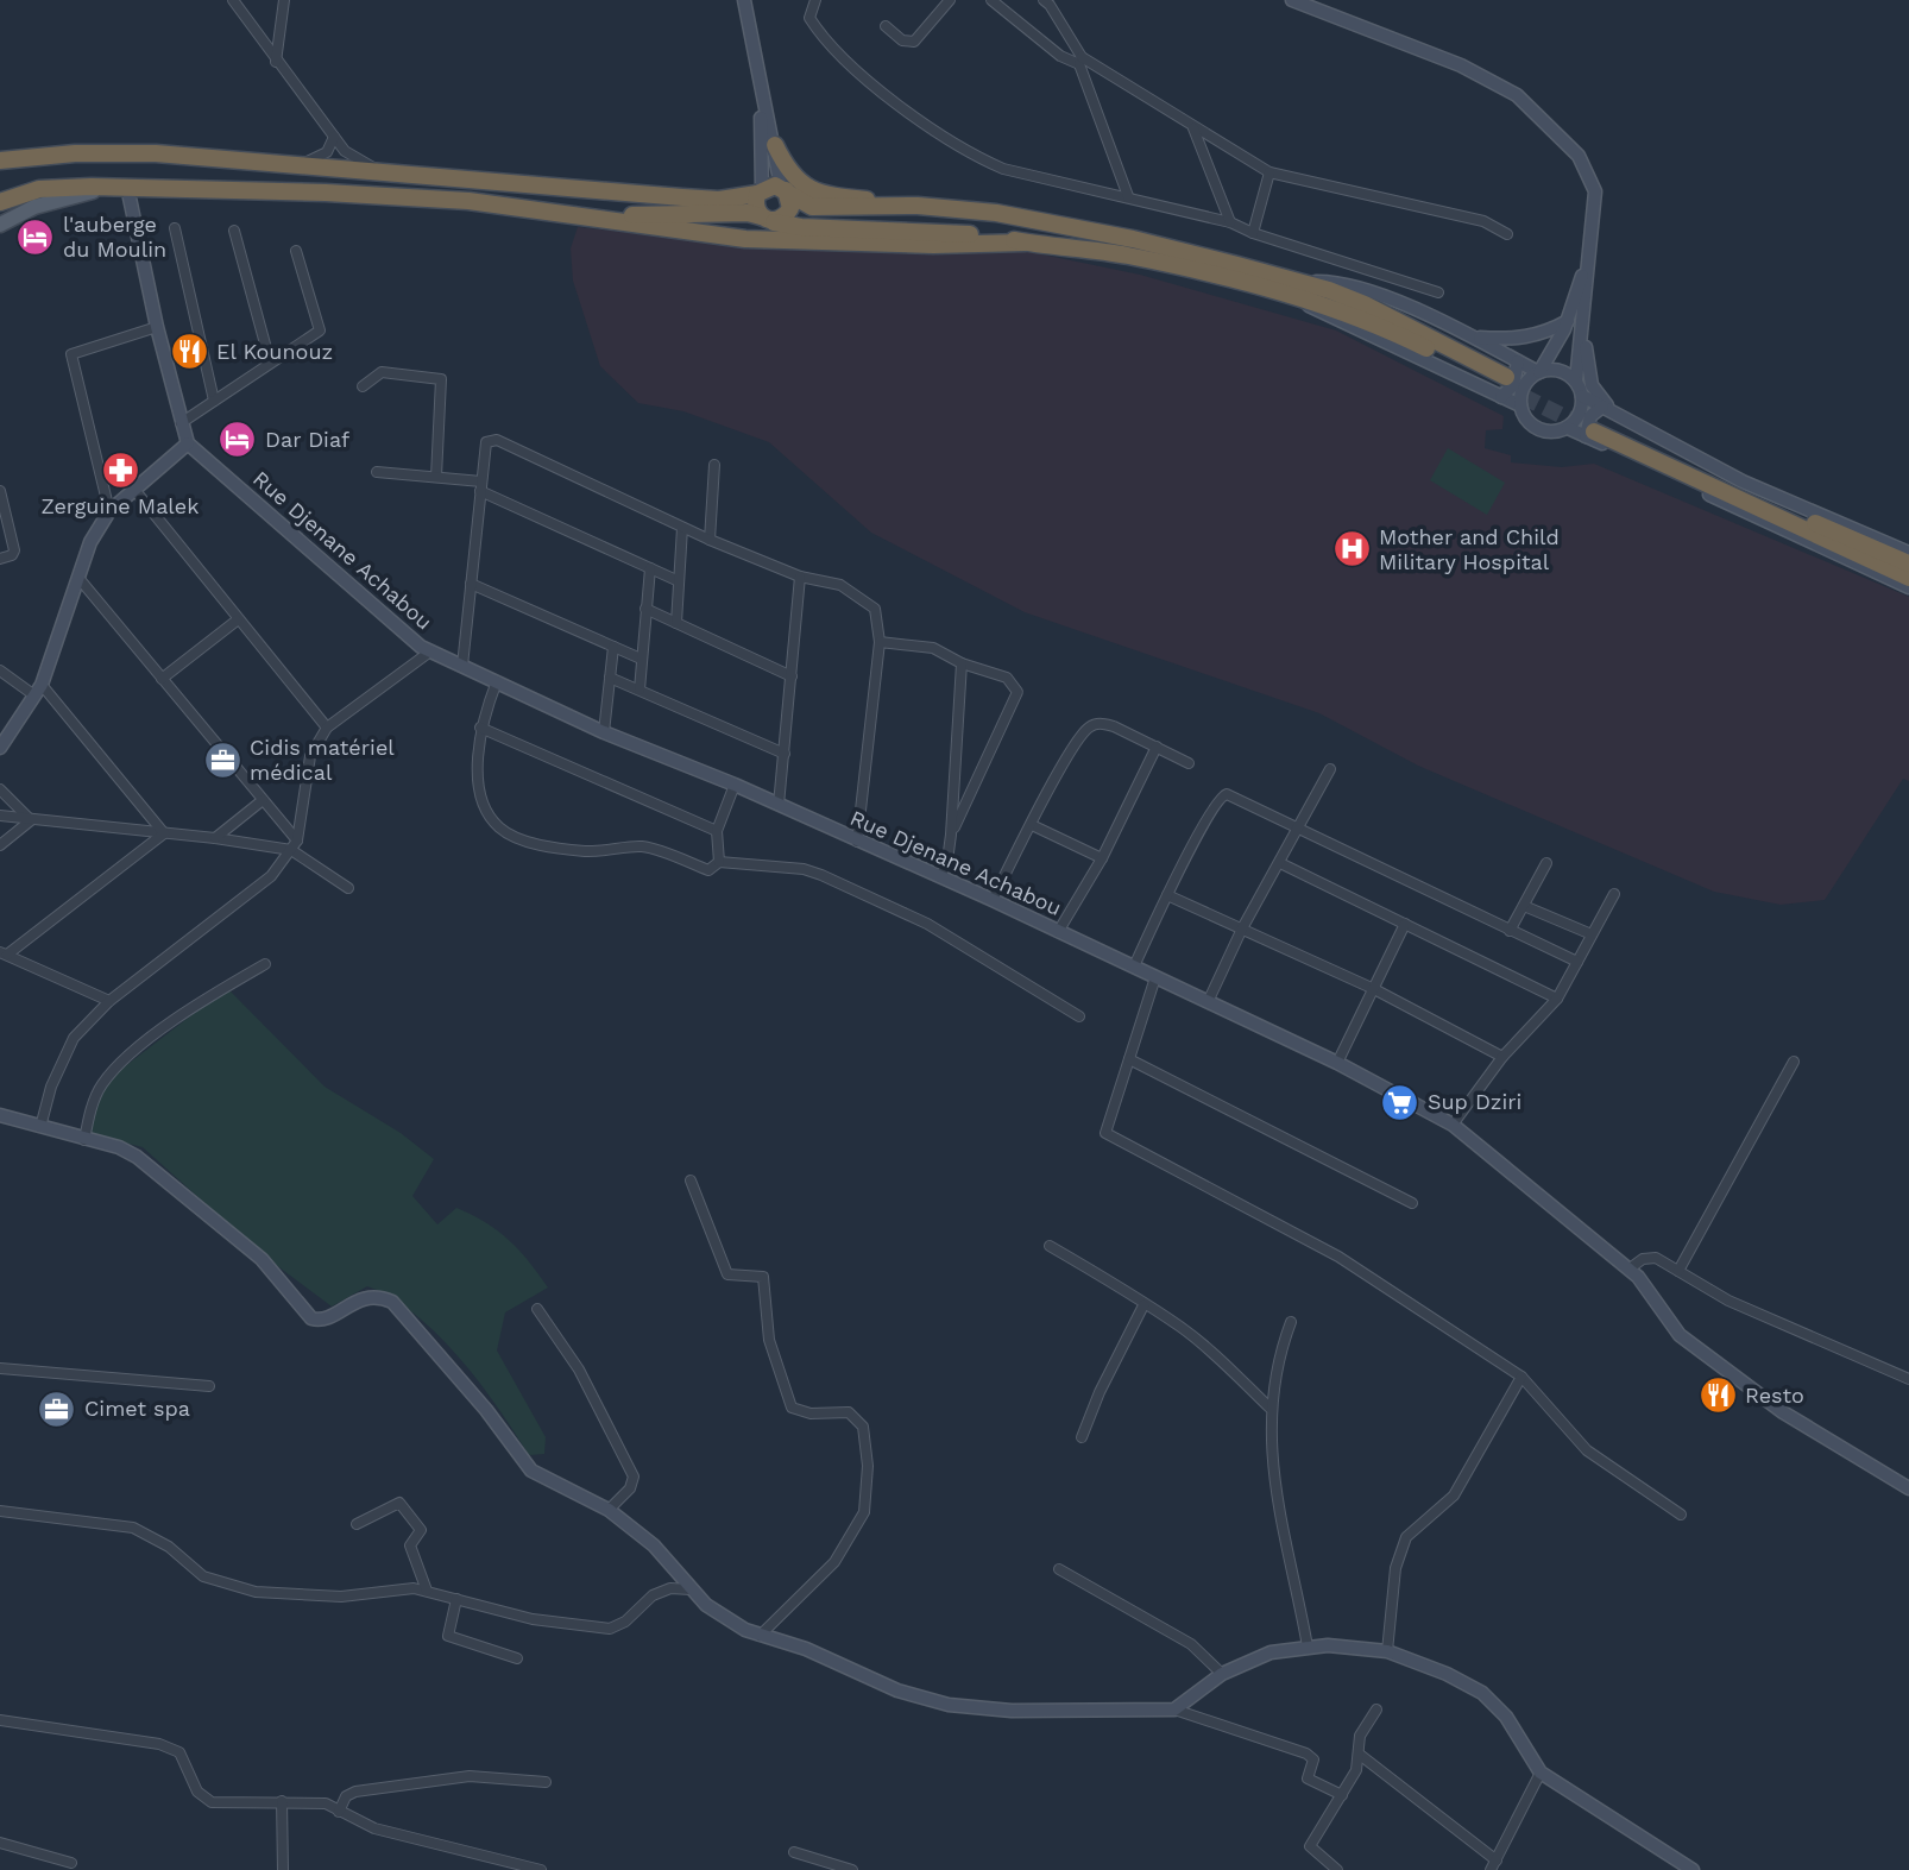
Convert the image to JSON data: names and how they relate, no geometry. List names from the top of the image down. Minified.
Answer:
{"streets":{"street":["Rue Djenane Achabou"]},"places":{"hotel":["l'auberge du Moulin","Dar Diaf"],"restaurant":["El Kounouz","Resto"],"pharmacy":["Zerguine Malek"],"hospital":["Mother and Child Military Hospital"],"office":["Cidis matériel médical","Cimet spa"],"supermarket":["Sup Dziri"]}}
